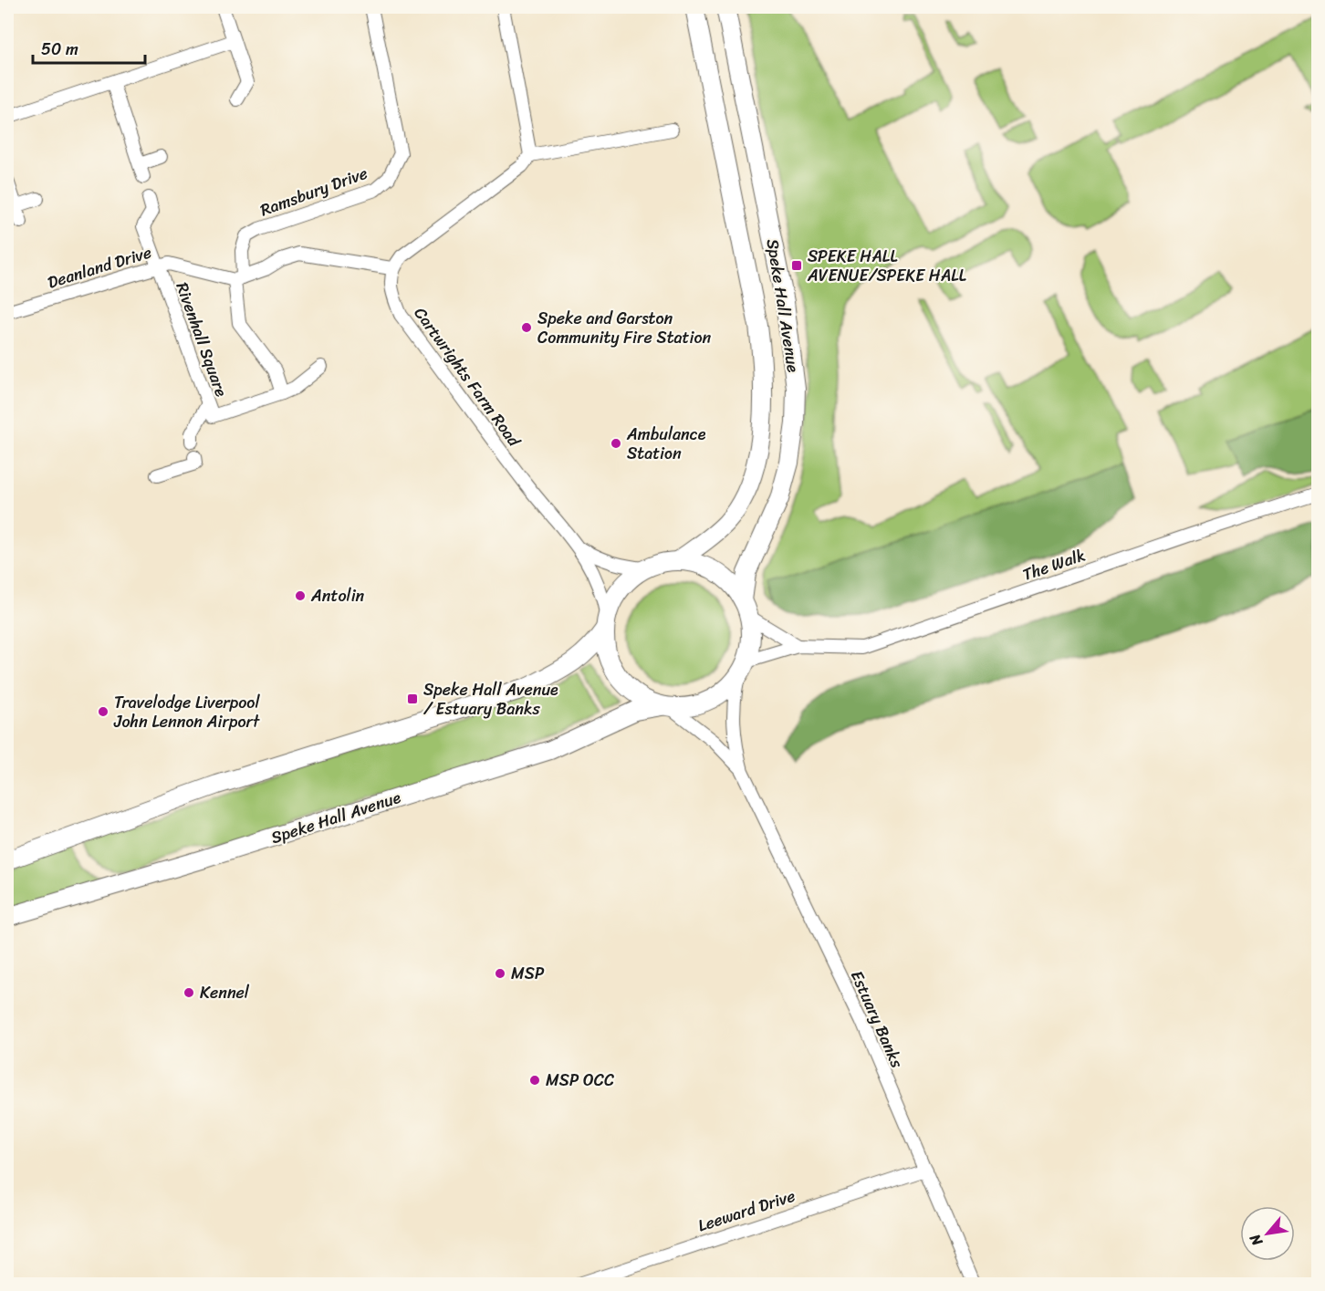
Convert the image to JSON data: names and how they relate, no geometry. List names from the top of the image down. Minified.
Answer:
{"streets":{"street":["Ramsbury Drive","Deanland Drive","Speke Hall Avenue","Rivenhall Square","Cartwrights Farm Road","The Walk","Estuary Banks","Leeward Drive"]},"crossings":[["Ramsbury Drive","Deanland Drive"],["Deanland Drive","Rivenhall Square"],["Speke Hall Avenue","Cartwrights Farm Road"],["Speke Hall Avenue","The Walk"],["Speke Hall Avenue","Estuary Banks"],["Cartwrights Farm Road","The Walk"],["Cartwrights Farm Road","Estuary Banks"],["The Walk","Estuary Banks"],["Estuary Banks","Leeward Drive"]],"places":{"transit":["SPEKE HALL AVENUE/SPEKE HALL","Speke Hall Avenue / Estuary Banks"],"other":["Speke and Garston Community Fire Station","Ambulance Station","Antolin","Travelodge Liverpool John Lennon Airport","MSP","Kennel","MSP OCC"]},"scale_bar":"50 m","north":"bottom left"}
